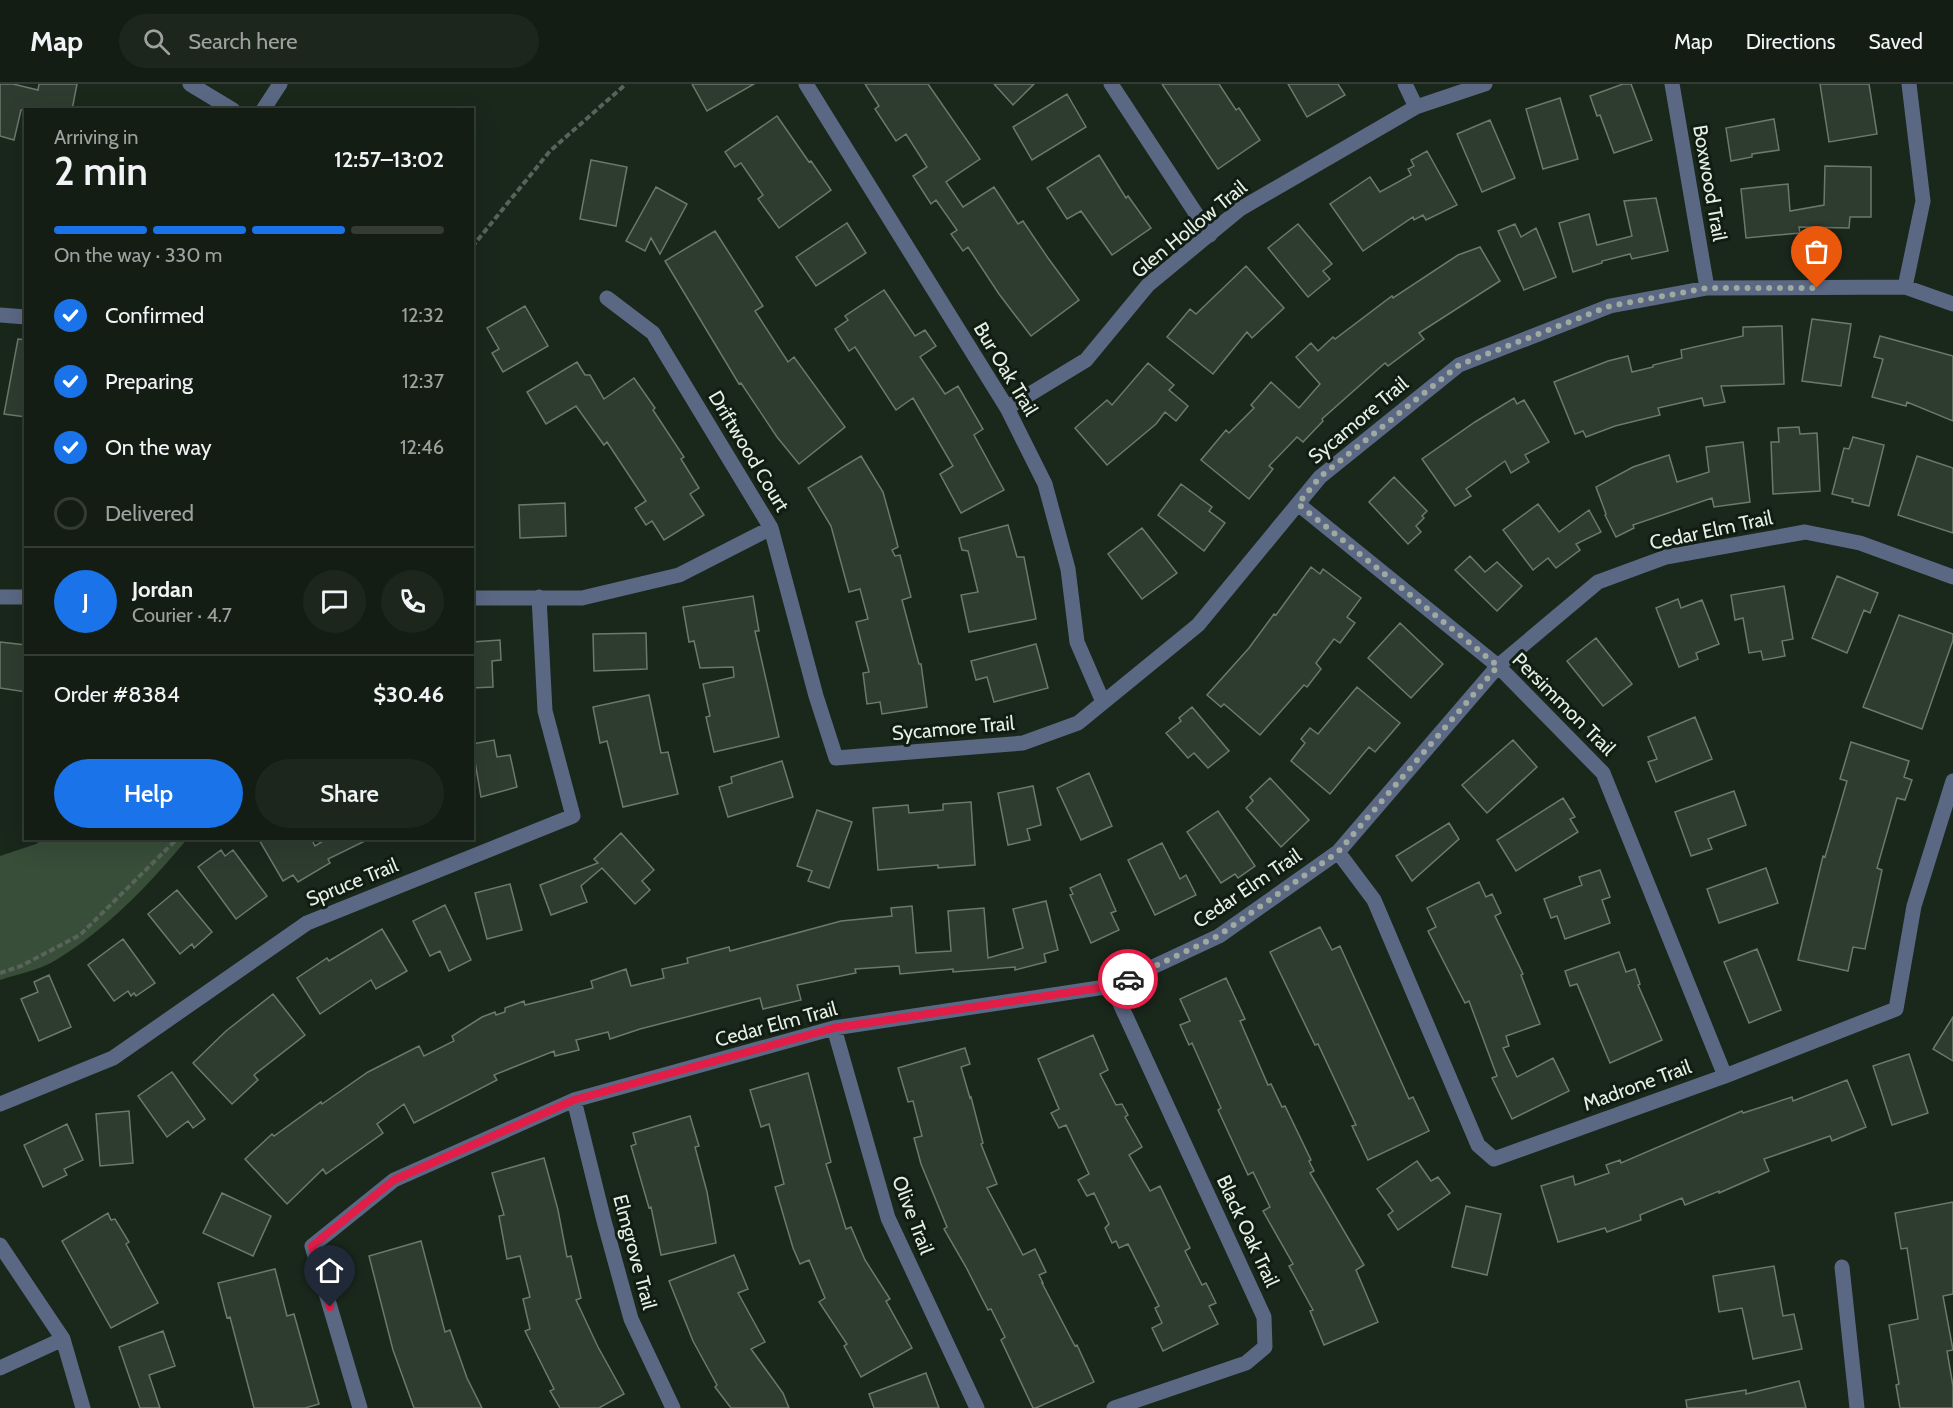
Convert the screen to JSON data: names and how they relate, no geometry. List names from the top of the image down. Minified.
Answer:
{"streets":{"street":["Boxwood Trail","Glen Hollow Trail","Bur Oak Trail","Sycamore Trail","Driftwood Court","Cedar Elm Trail","Persimmon Trail","Spruce Trail","Madrone Trail","Olive Trail","Black Oak Trail","Elmgrove Trail"]},"crossings":[["Boxwood Trail","Sycamore Trail"],["Glen Hollow Trail","Bur Oak Trail"],["Bur Oak Trail","Sycamore Trail"],["Sycamore Trail","Driftwood Court"],["Sycamore Trail","Persimmon Trail"],["Cedar Elm Trail","Persimmon Trail"],["Cedar Elm Trail","Madrone Trail"],["Cedar Elm Trail","Olive Trail"],["Cedar Elm Trail","Black Oak Trail"],["Cedar Elm Trail","Elmgrove Trail"],["Persimmon Trail","Madrone Trail"]],"page":{"header":"Map","search":"Search here","nav":["Map","Directions","Saved"],"heading":["2 min","Arriving in","12:57–13:02"],"panel":["Jordan","Courier · 4.7","Order #8384","$30.46"],"bar":"On the way · 330 m","list":[["Confirmed","12:32"],["Preparing","12:37"],["On the way","12:46"],"Delivered"],"round":"J","buttons":["Help","Share"]}}
